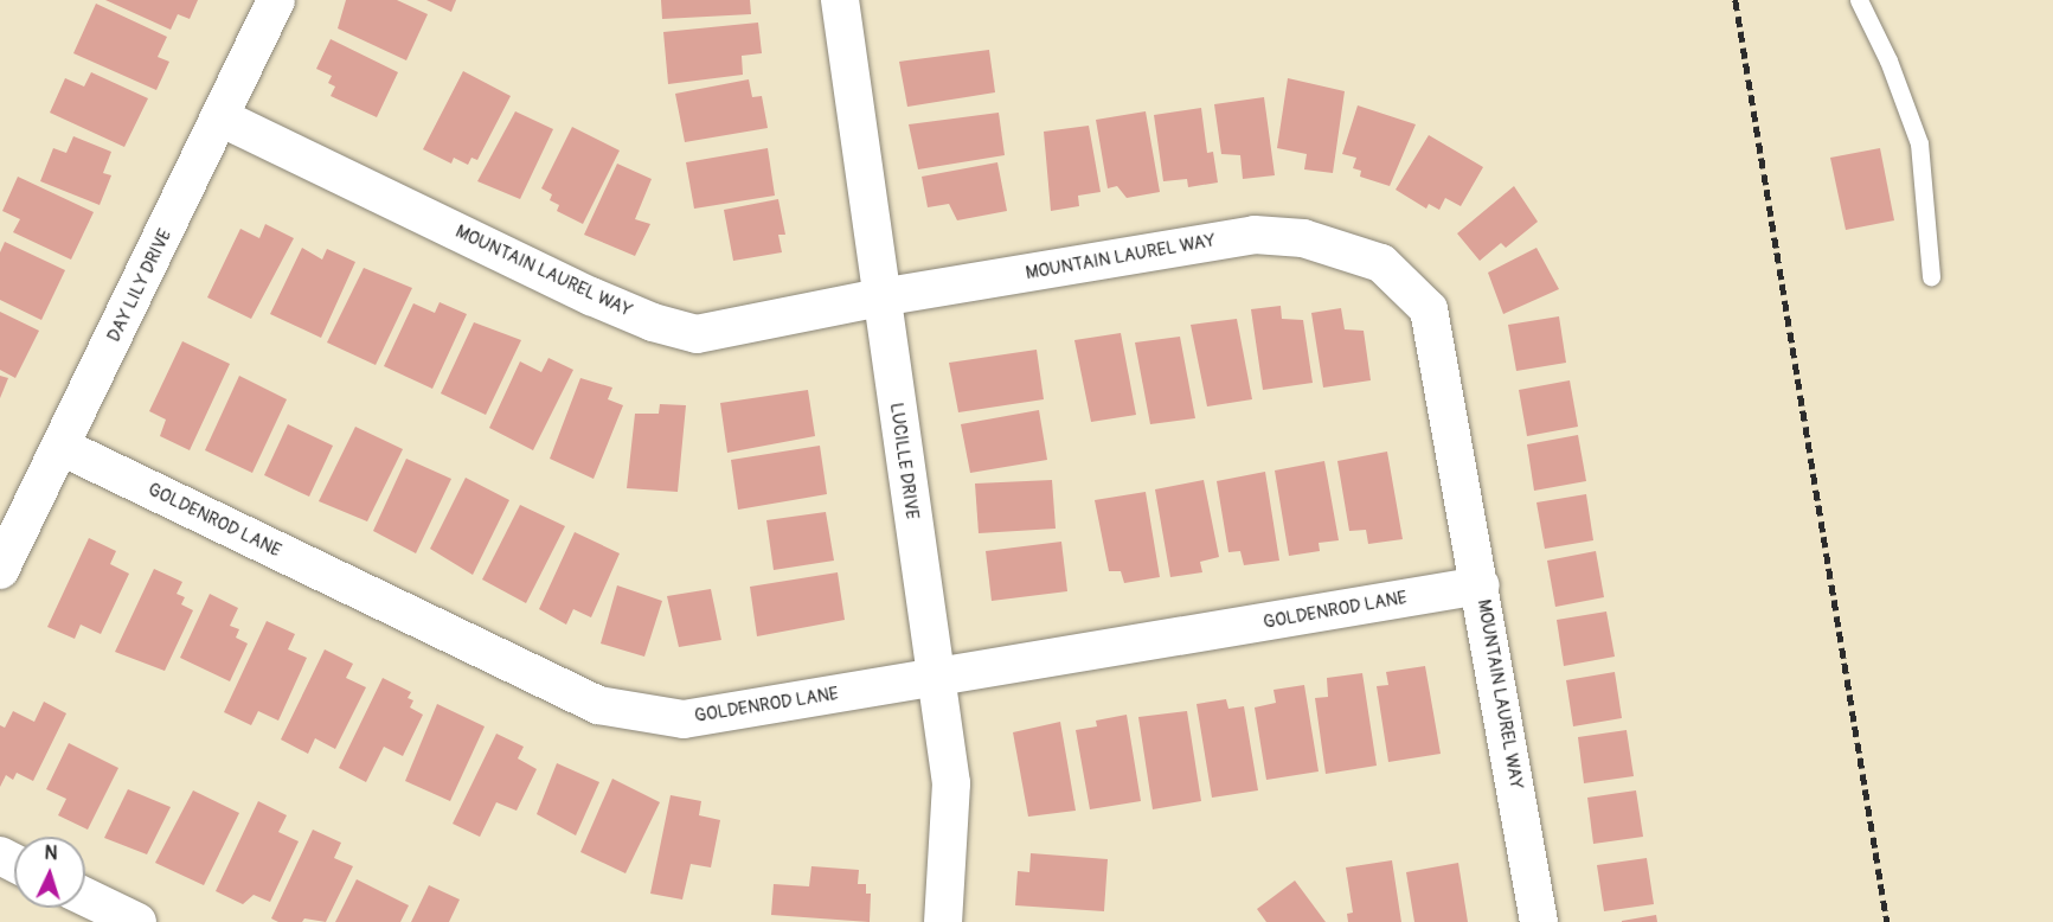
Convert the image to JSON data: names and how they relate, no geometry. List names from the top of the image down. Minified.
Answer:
{"streets":{"street":["MOUNTAIN LAUREL WAY","DAY LILY DRIVE","LUCILLE DRIVE","GOLDENROD LANE"]},"crossings":[["MOUNTAIN LAUREL WAY","DAY LILY DRIVE"],["MOUNTAIN LAUREL WAY","LUCILLE DRIVE"],["MOUNTAIN LAUREL WAY","GOLDENROD LANE"],["DAY LILY DRIVE","GOLDENROD LANE"],["LUCILLE DRIVE","GOLDENROD LANE"]],"north":"top"}
